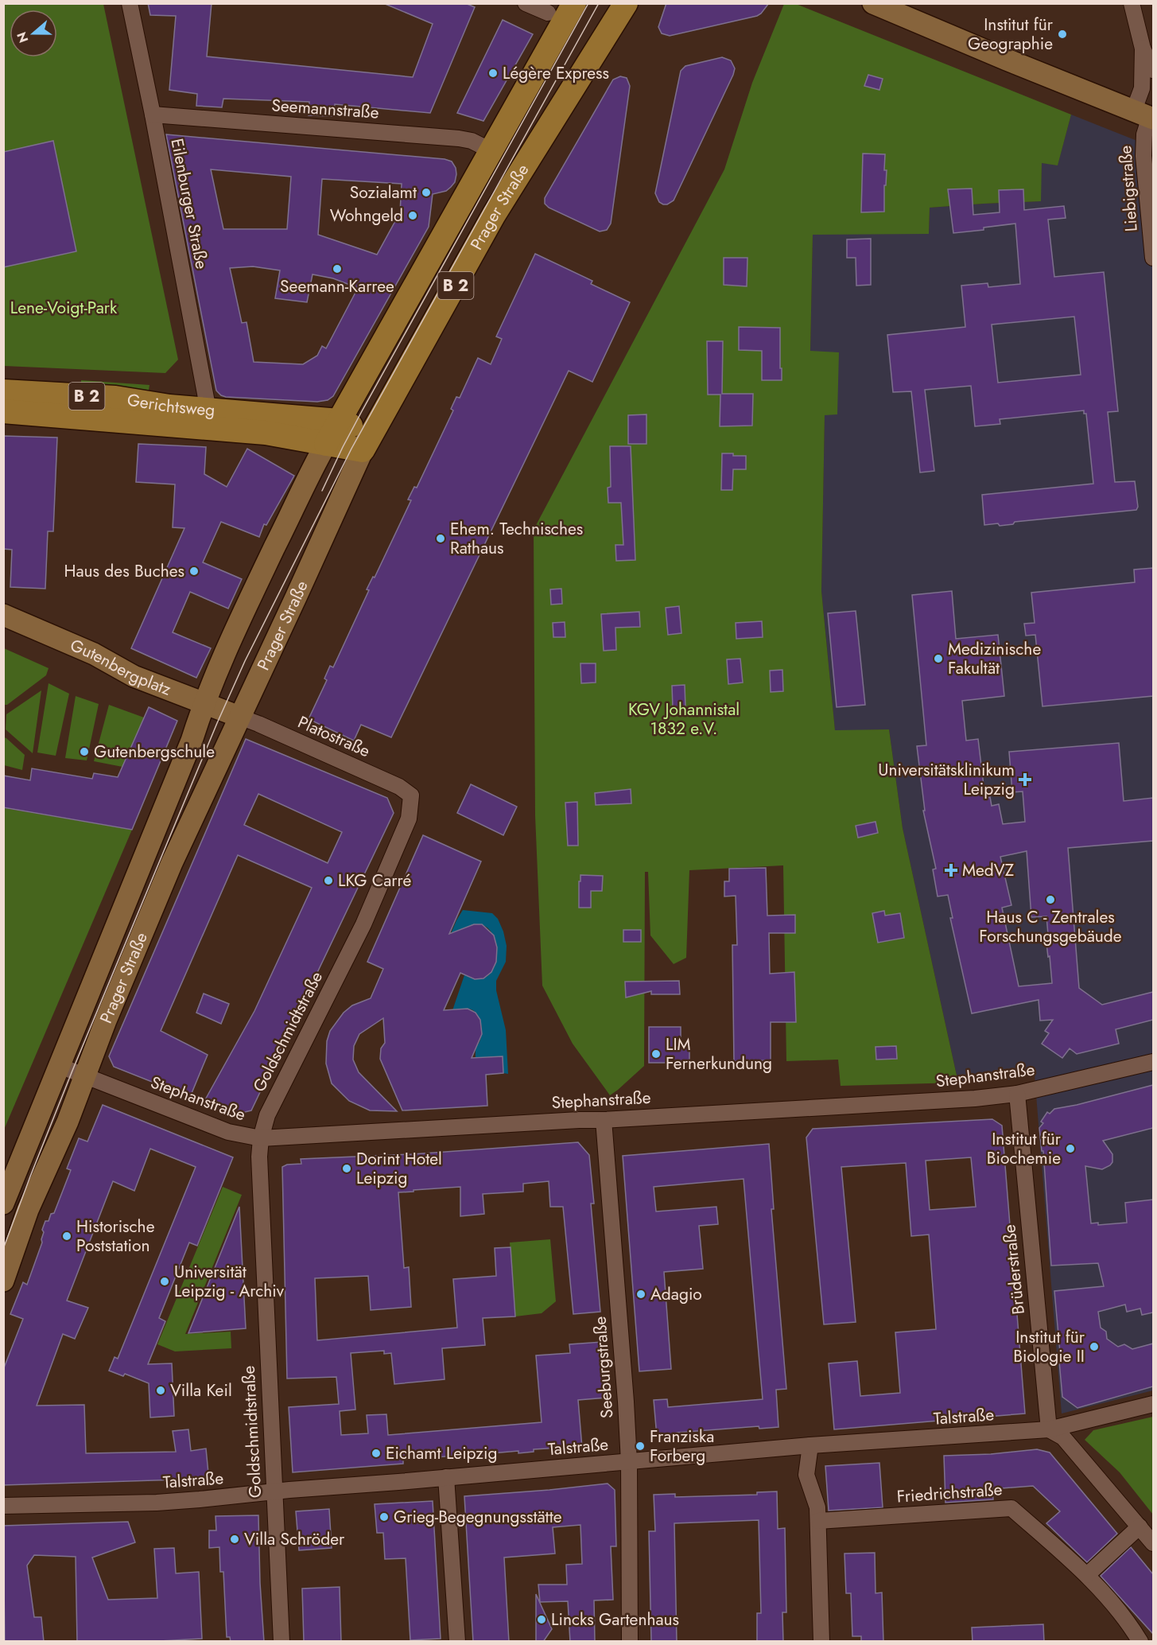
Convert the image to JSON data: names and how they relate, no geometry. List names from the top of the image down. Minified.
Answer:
{"streets":{"main road":["Prager Straße","B 2","Gerichtsweg","Gutenbergplatz"],"street":["Seemannstraße","Liebigstraße","Eilenburger Straße","Platostraße","Goldschmidtstraße","Stephanstraße","Brüderstraße","Seeburgstraße","Talstraße","Friedrichstraße"]},"crossings":[["Seemannstraße","Eilenburger Straße"],["Seemannstraße","Prager Straße"],["Eilenburger Straße","Gerichtsweg"],["Prager Straße","B 2"],["Prager Straße","Gerichtsweg"],["Prager Straße","Gutenbergplatz"],["Prager Straße","Platostraße"],["Prager Straße","Stephanstraße"],["B 2","Gerichtsweg"],["Gutenbergplatz","Platostraße"],["Platostraße","Goldschmidtstraße"],["Goldschmidtstraße","Stephanstraße"],["Goldschmidtstraße","Talstraße"],["Stephanstraße","Brüderstraße"],["Stephanstraße","Seeburgstraße"],["Brüderstraße","Talstraße"],["Seeburgstraße","Talstraße"]],"parks":["Lene-Voigt-Park","KGV Johannistal 1832 e.V."],"places":{"other":["Institut für Geographie","Légère Express","Sozialamt","Wohngeld","Seemann-Karree","Ehem. Technisches Rathaus","Haus des Buches","Medizinische Fakultät","Gutenbergschule","LKG Carré","Haus C - Zentrales Forschungsgebäude","LIM Fernerkundung","Institut für Biochemie","Dorint Hotel Leipzig","Historische Poststation","Universität Leipzig - Archiv","Adagio","Institut für Biologie II","Villa Keil","Franziska Forberg","Eichamt Leipzig","Grieg-Begegnungsstätte","Villa Schröder","Lincks Gartenhaus"],"health":["Universitätsklinikum Leipzig","MedVZ"]},"north":"left"}
